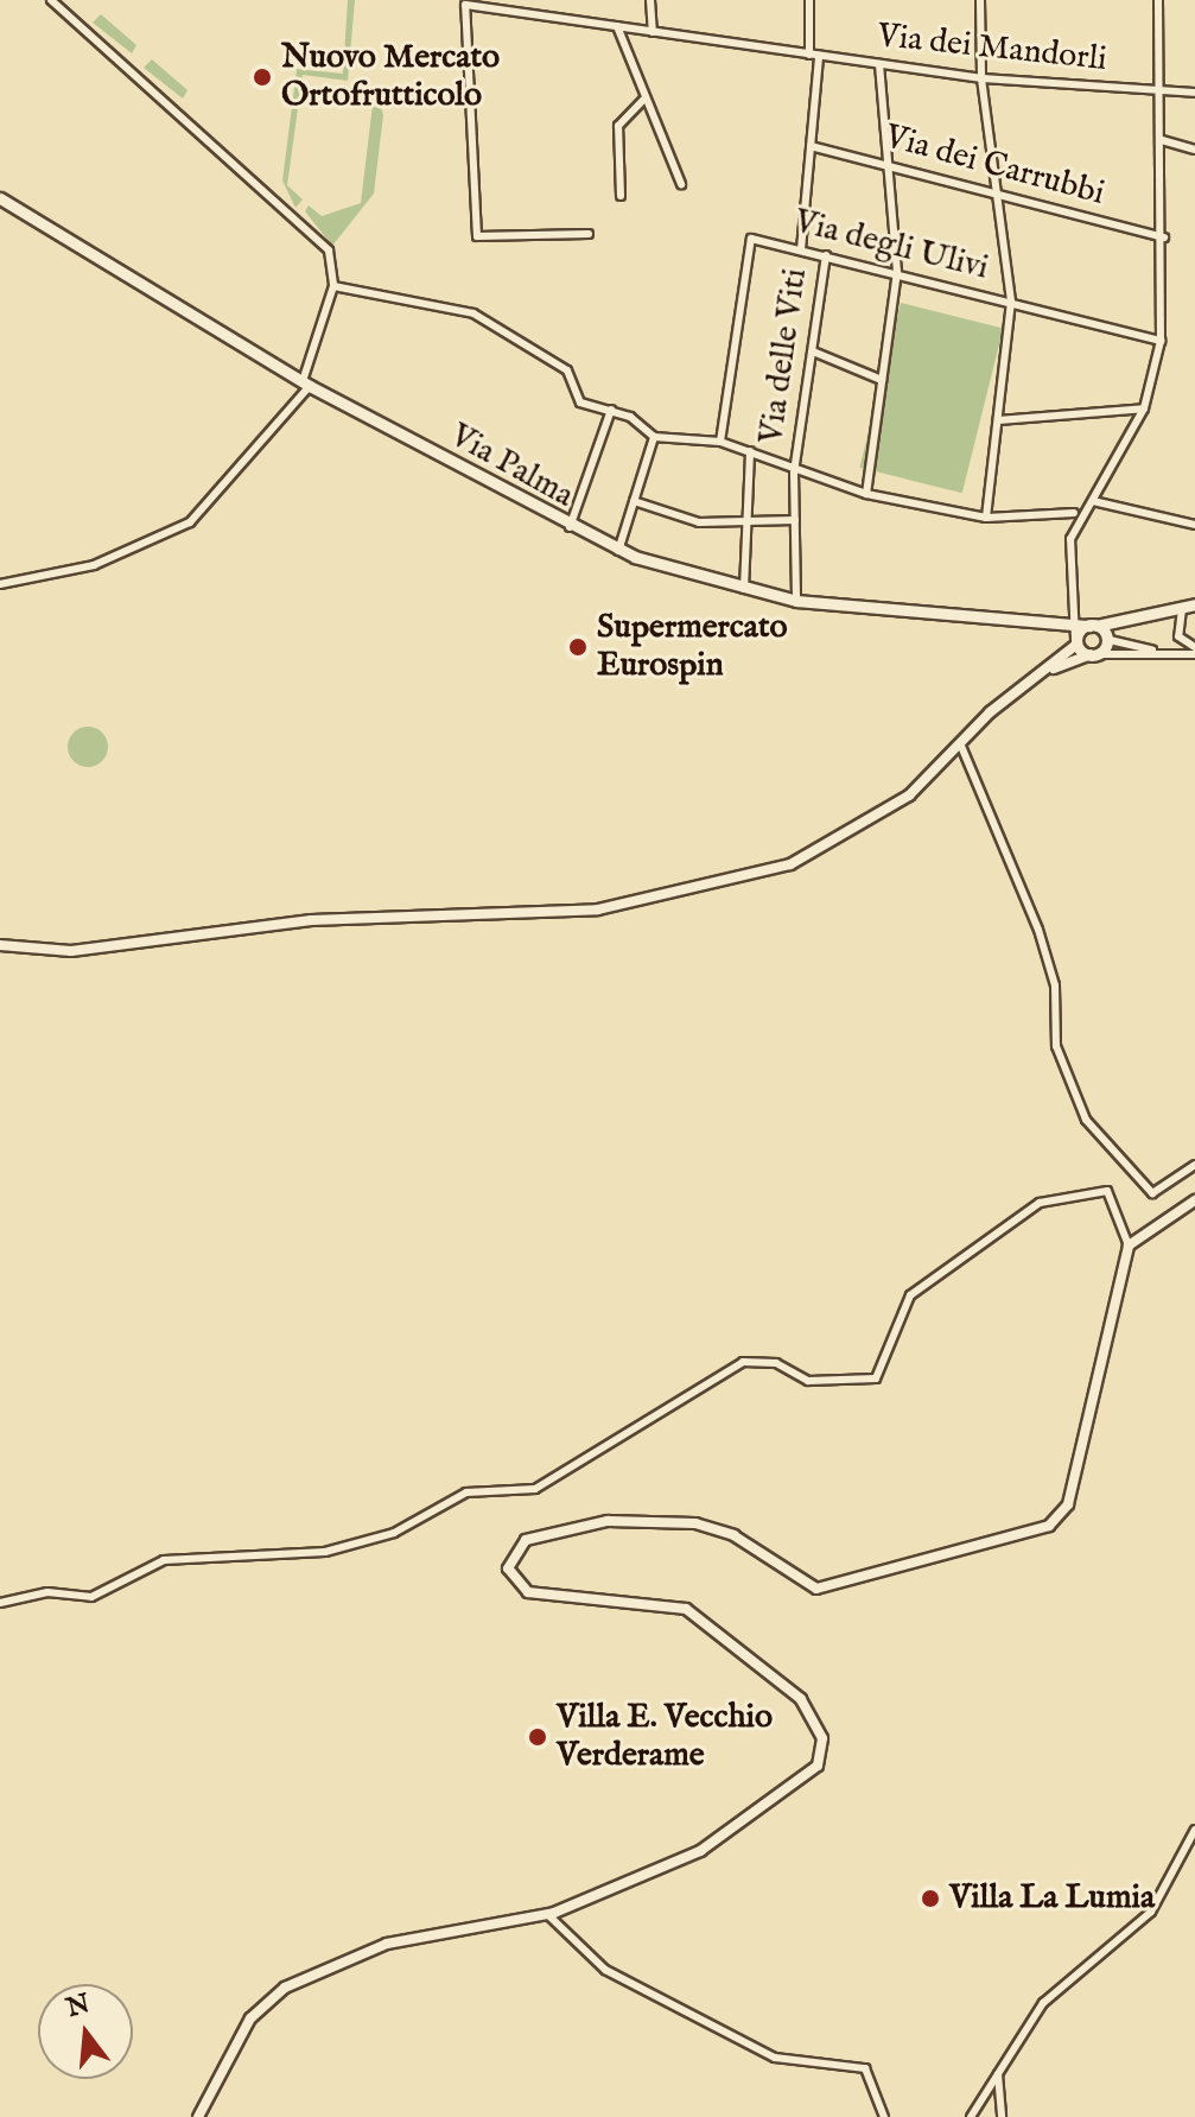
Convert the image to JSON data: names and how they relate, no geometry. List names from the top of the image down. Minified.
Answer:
{"streets":{"main road":["Via Palma"],"street":["Via dei Mandorli","Via dei Carrubbi","Via degli Ulivi","Via delle Viti"]},"crossings":[["Via degli Ulivi","Via delle Viti"],["Via delle Viti","Via Palma"]],"places":["Nuovo Mercato Ortofrutticolo","Supermercato Eurospin","Villa E. Vecchio Verderame","Villa La Lumia"],"north":"top"}
